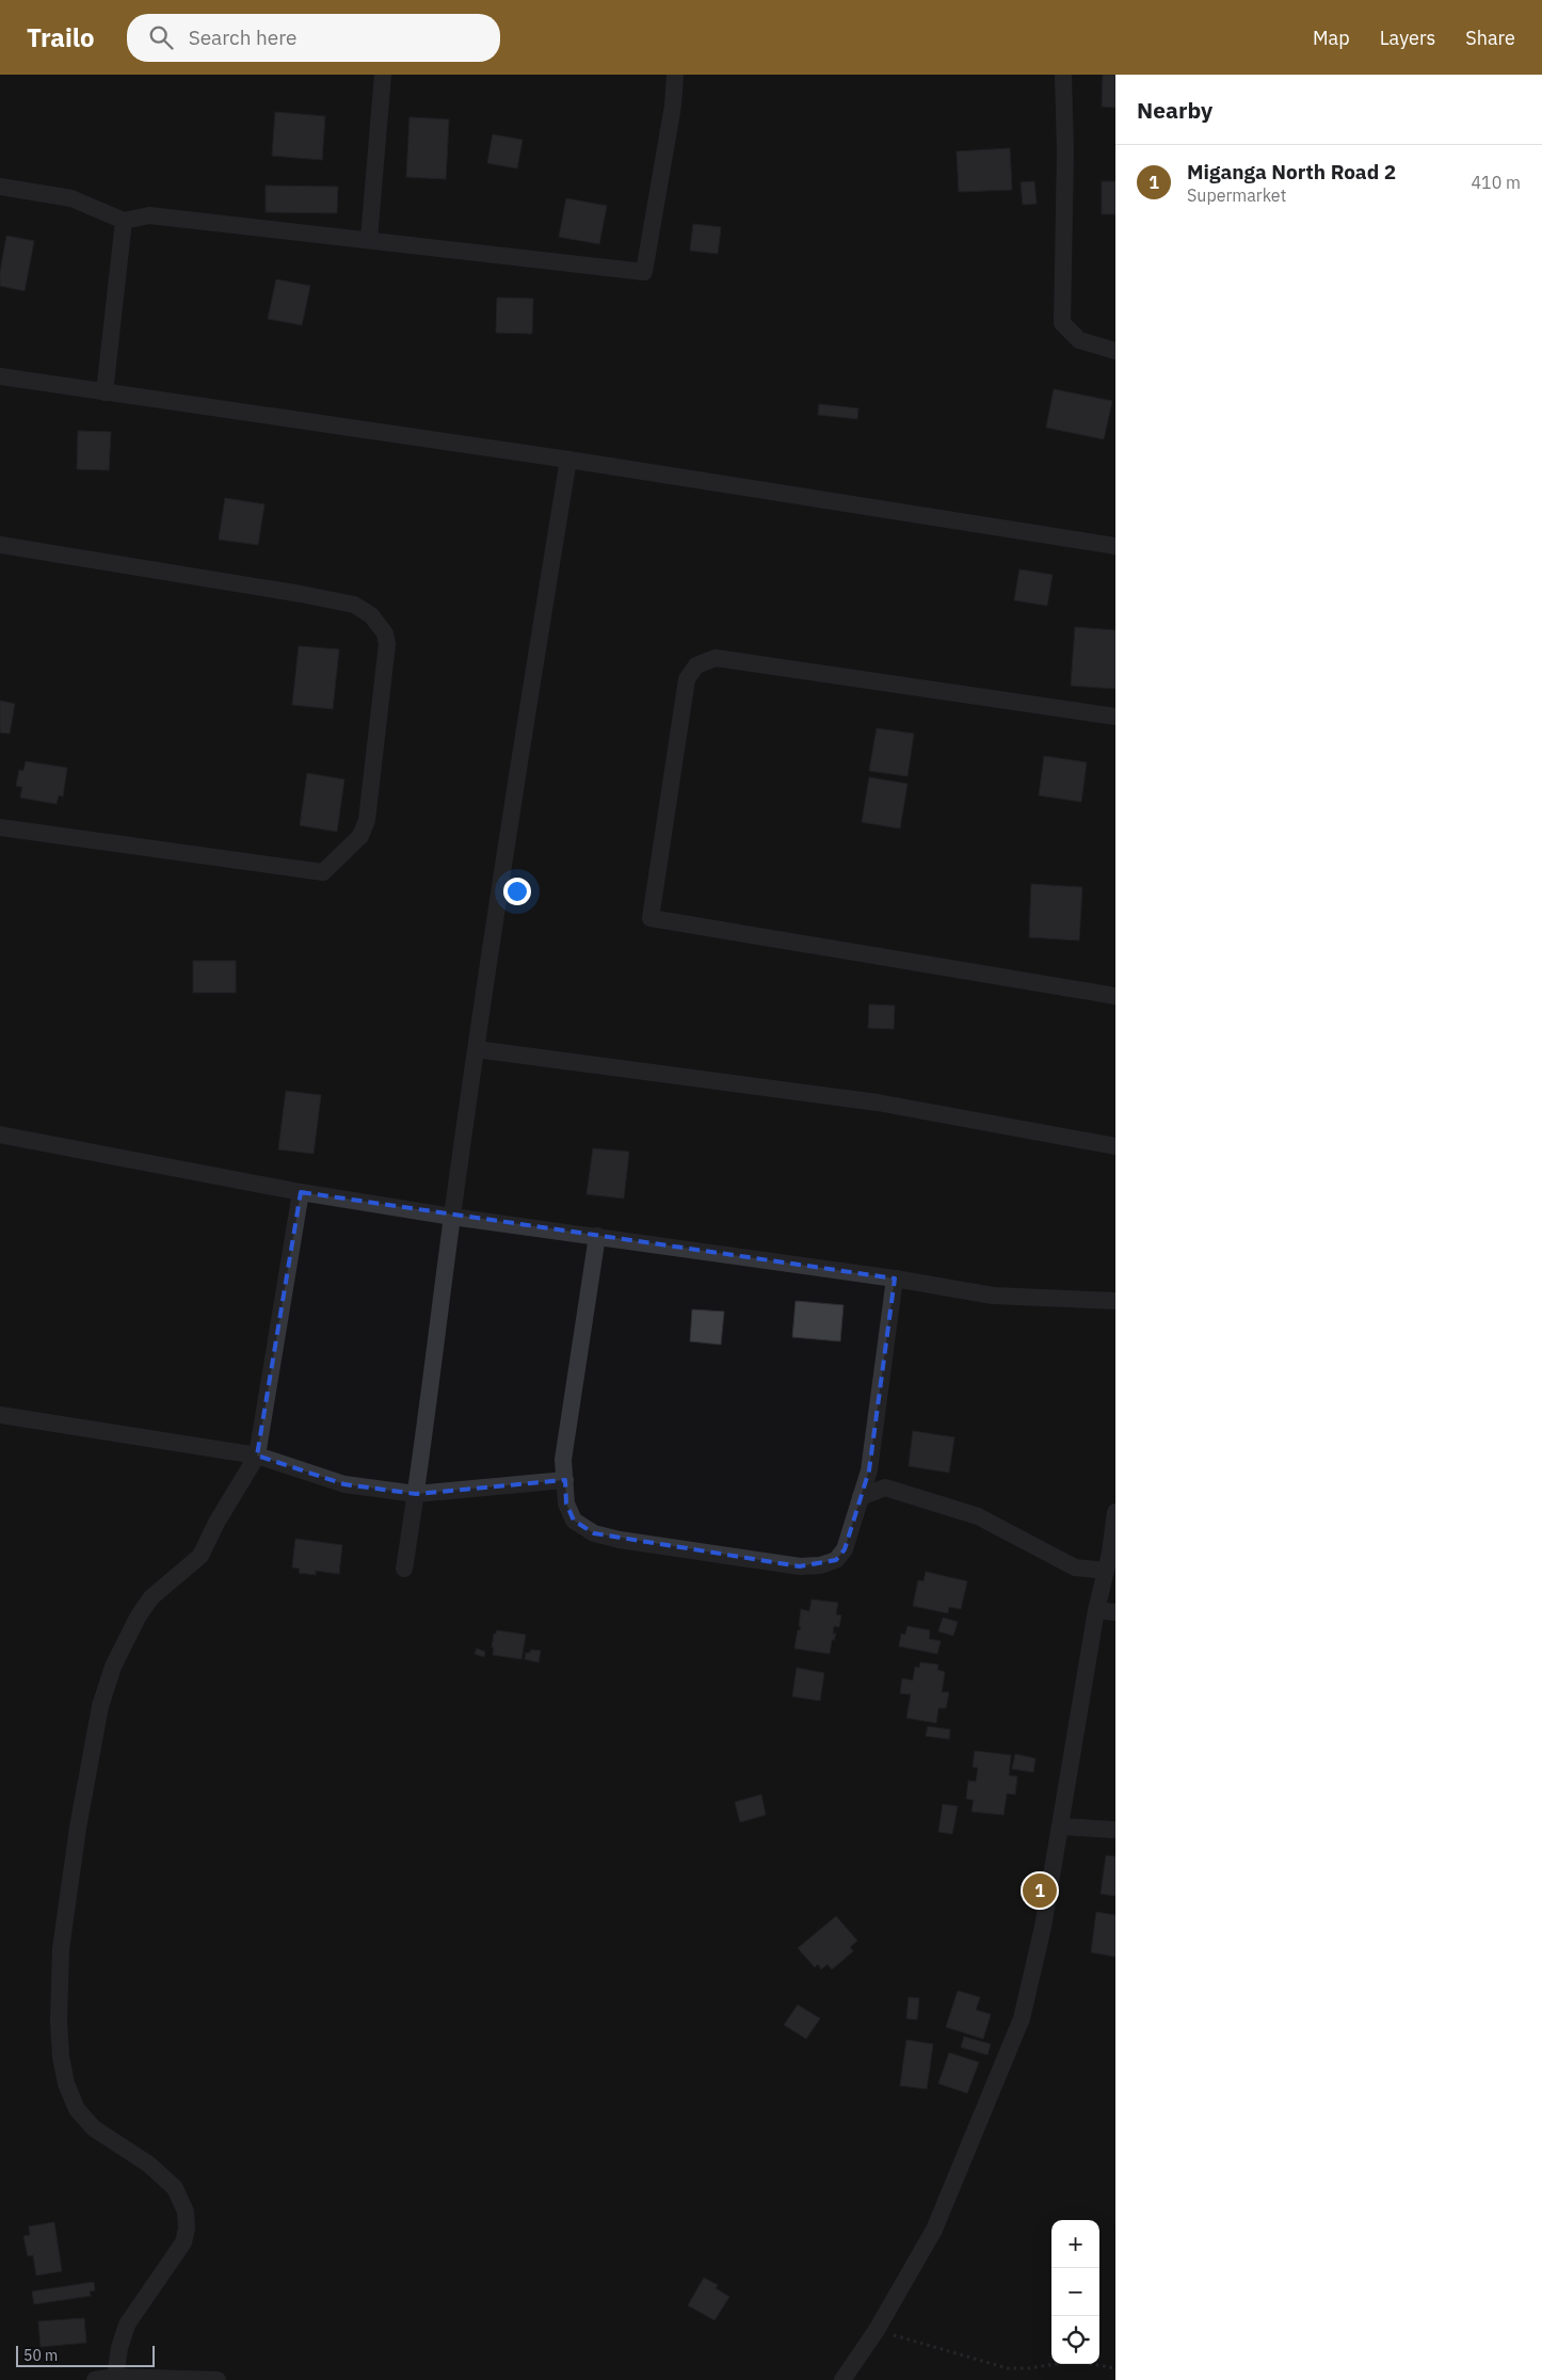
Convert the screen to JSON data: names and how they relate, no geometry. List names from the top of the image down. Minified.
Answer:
{"scale_bar":"50 m","page":{"header":"Trailo","search":"Search here","nav":["Map","Layers","Share"],"heading":"Nearby","list":[{"mark":"1","name":"Miganga North Road 2","note":"Supermarket","value":"410 m"}],"pins":"1","map_buttons":["+","−"],"scale":"50 m"}}
